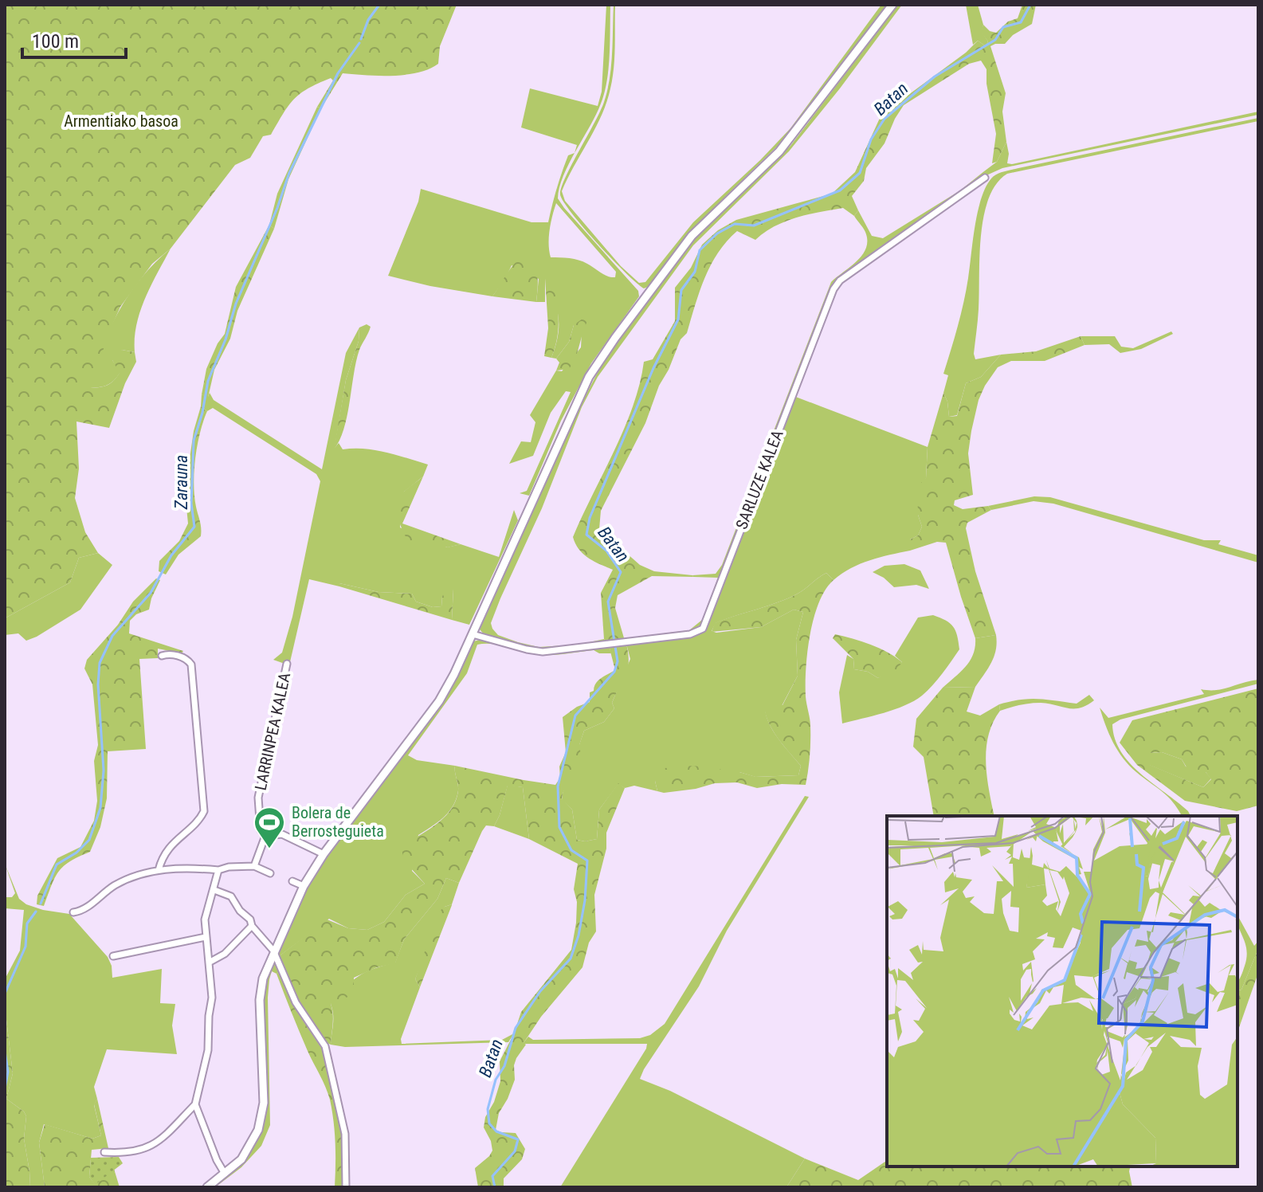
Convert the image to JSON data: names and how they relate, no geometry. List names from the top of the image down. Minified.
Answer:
{"streets":{"street":["SARLUZE KALEA","LARRINPEA KALEA"]},"water":["Batan","Zarauna"],"parks":["Armentiako basoa"],"places":{"sports":["Bolera de Berrosteguieta"]},"scale_bar":"100 m"}
